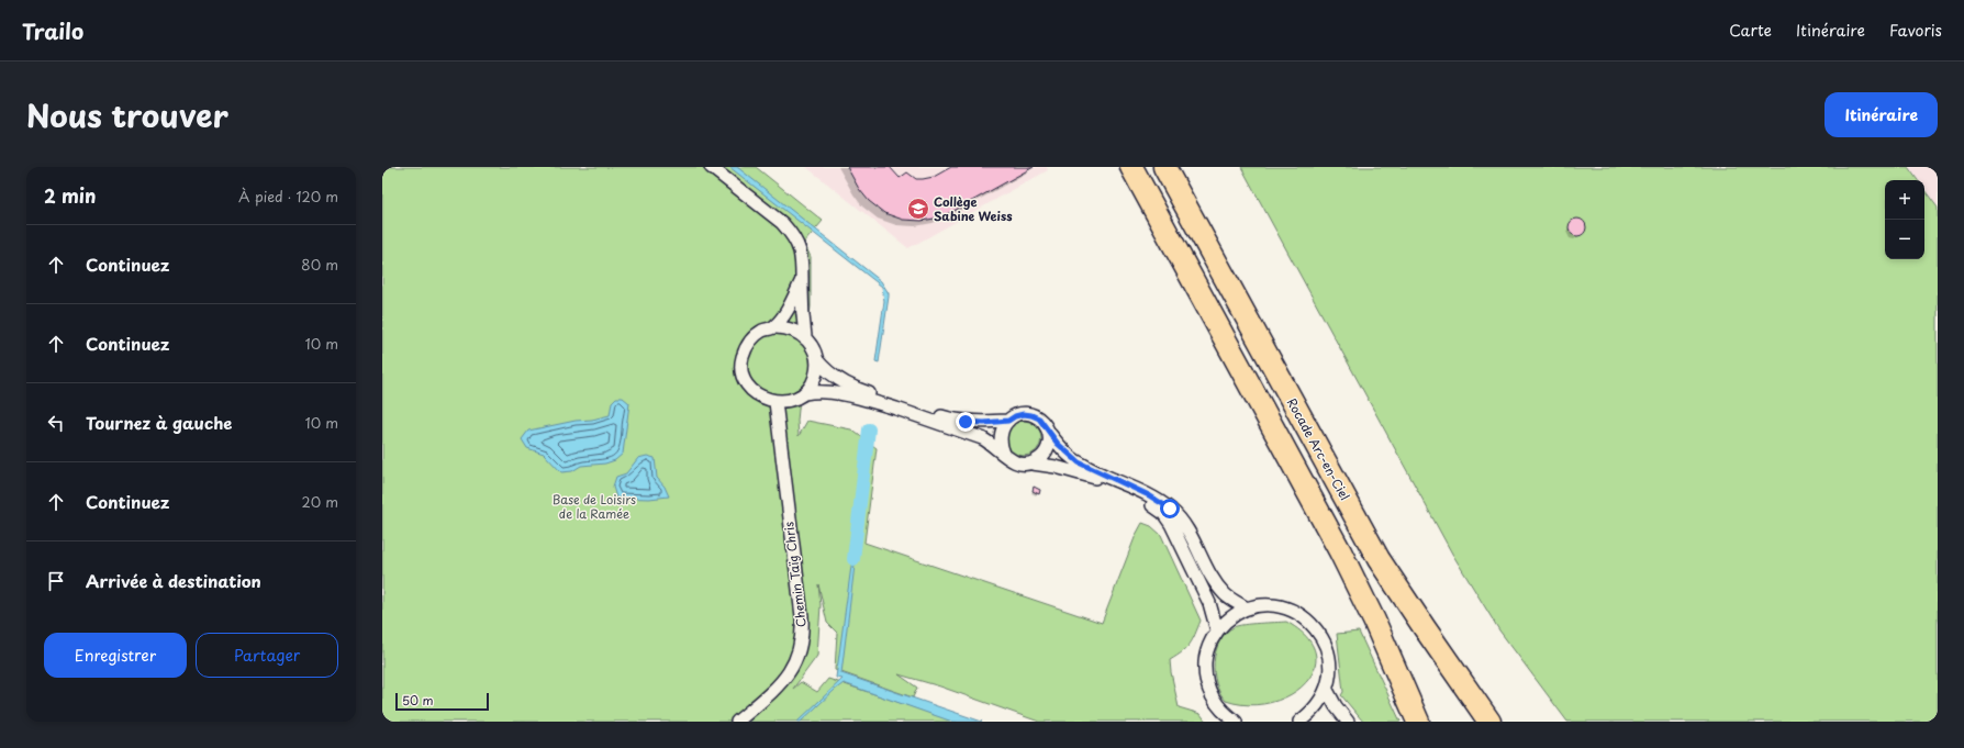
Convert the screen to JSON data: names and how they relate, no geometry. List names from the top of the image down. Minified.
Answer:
{"streets":{"highway":["Rocade Arc-en-Ciel"],"street":["Chemin Taïg Chris"]},"parks":["Base de Loisirs de la Ramée"],"places":{"school or university":["Collège Sabine Weiss"]},"scale_bar":"50 m","page":{"header":"Trailo","nav":["Carte","Itinéraire","Favoris"],"title":"Nous trouver","buttons":["Itinéraire",["Enregistrer","Partager"]],"heading":["2 min","À pied · 120 m"],"map_buttons":["+","−"],"list":[["Continuez","80 m"],["Continuez","10 m"],["Tournez à gauche","10 m"],["Continuez","20 m"],"Arrivée à destination"],"scale":"50 m"}}
